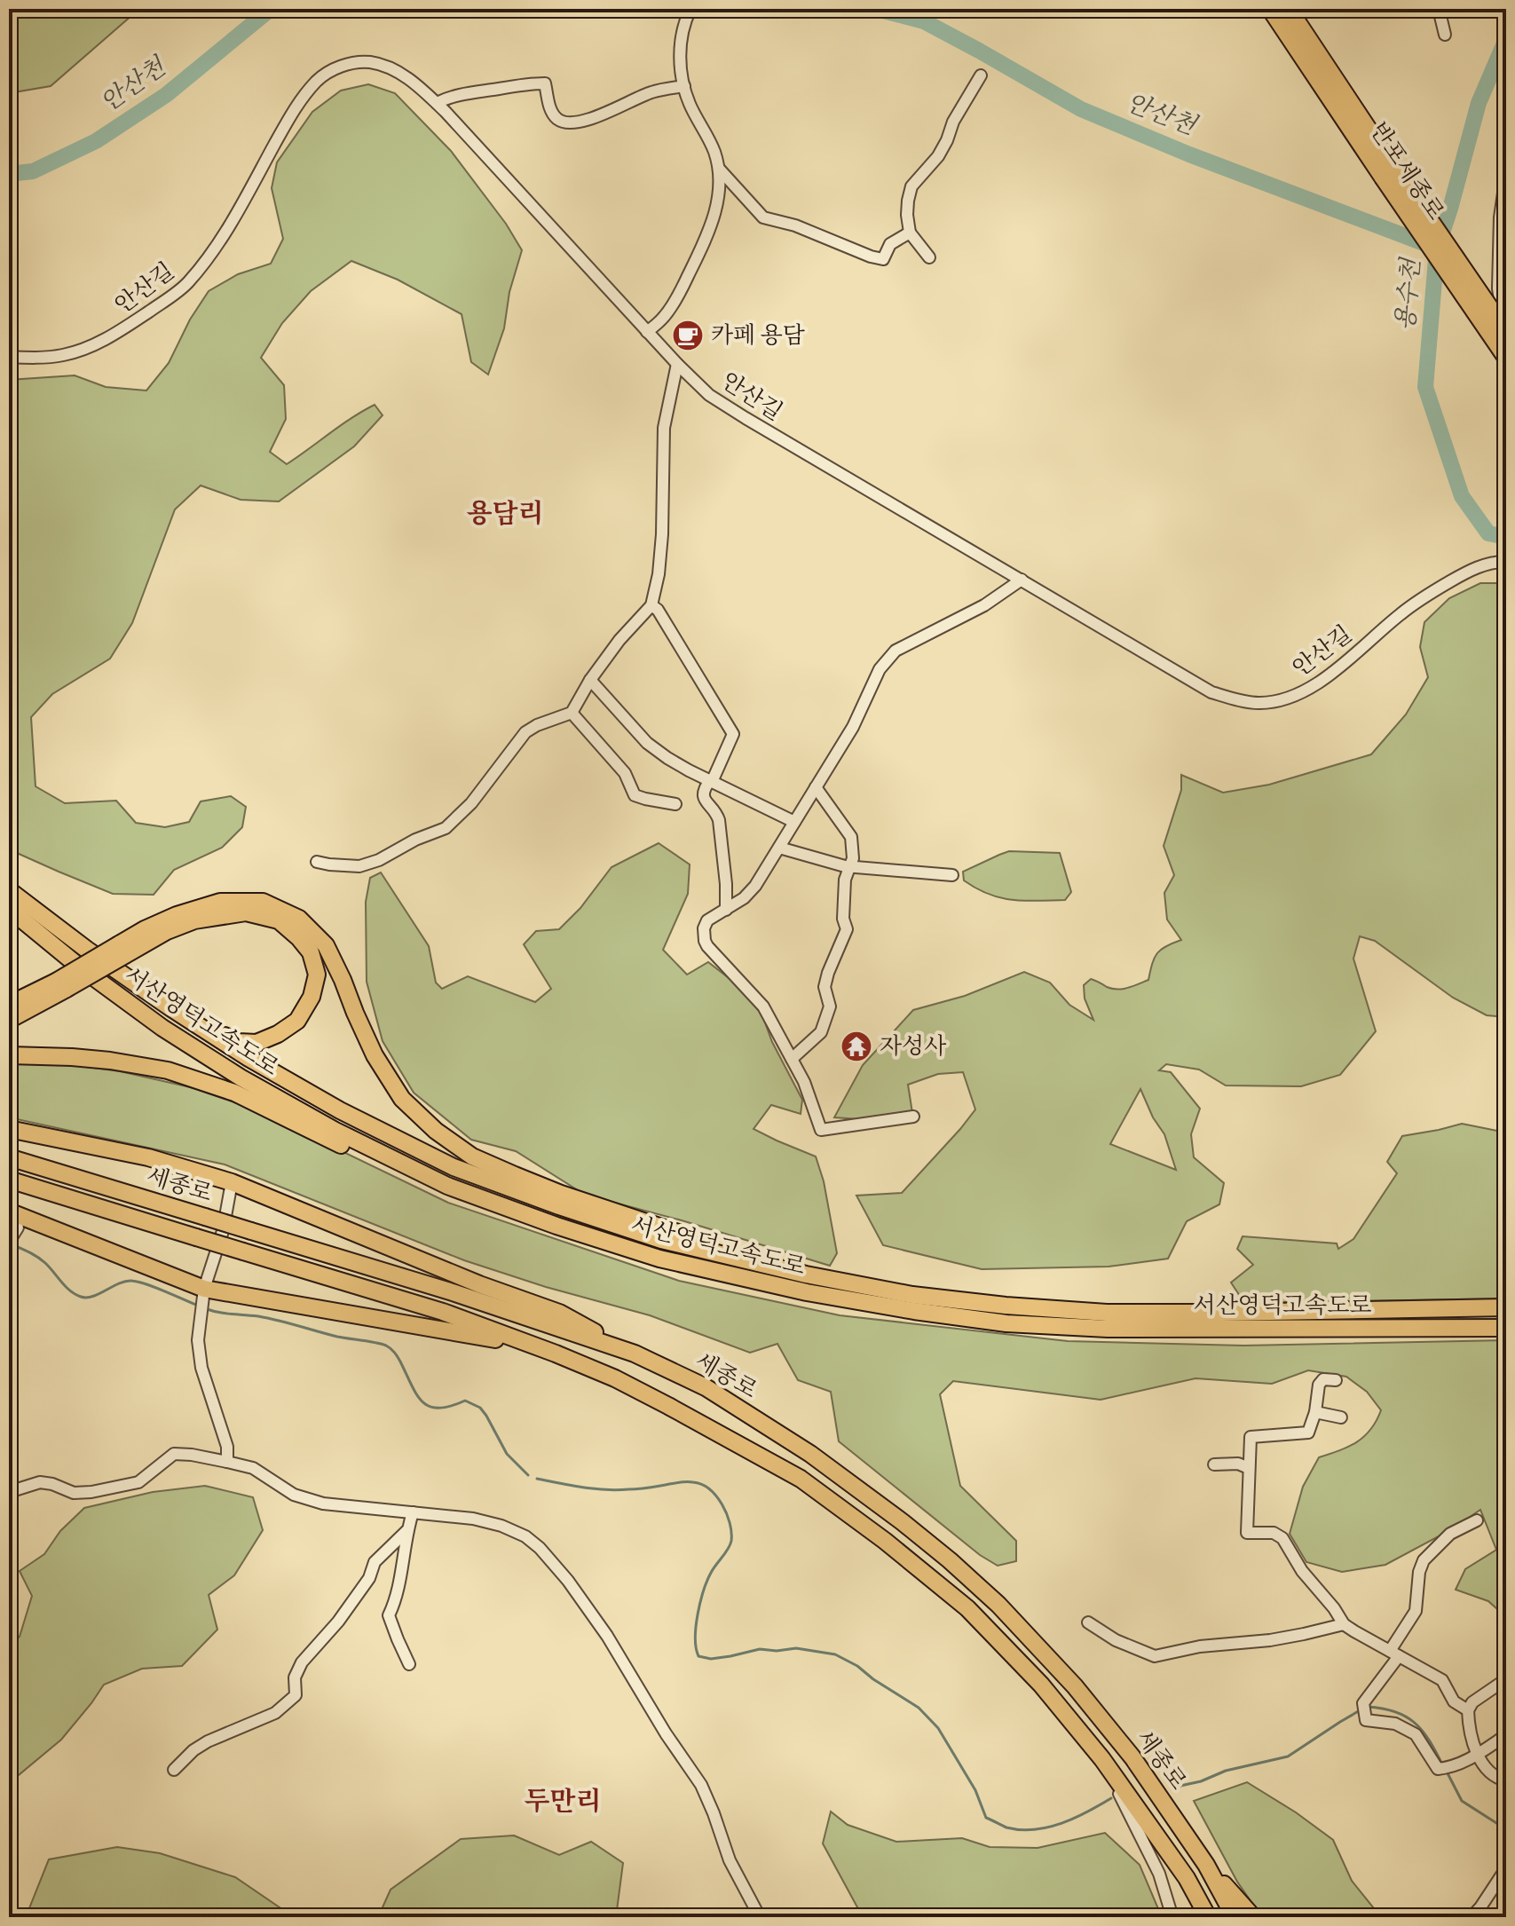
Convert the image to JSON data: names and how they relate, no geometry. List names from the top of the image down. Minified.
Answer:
{"streets":{"highway":["반포세종로","서산영덕고속도로","세종로"],"street":["안산길"]},"districts":["용담리","두만리"],"water":["안산천","용수천"],"places":{"cafe":["카페 용담"],"temple":["자성사"]}}
